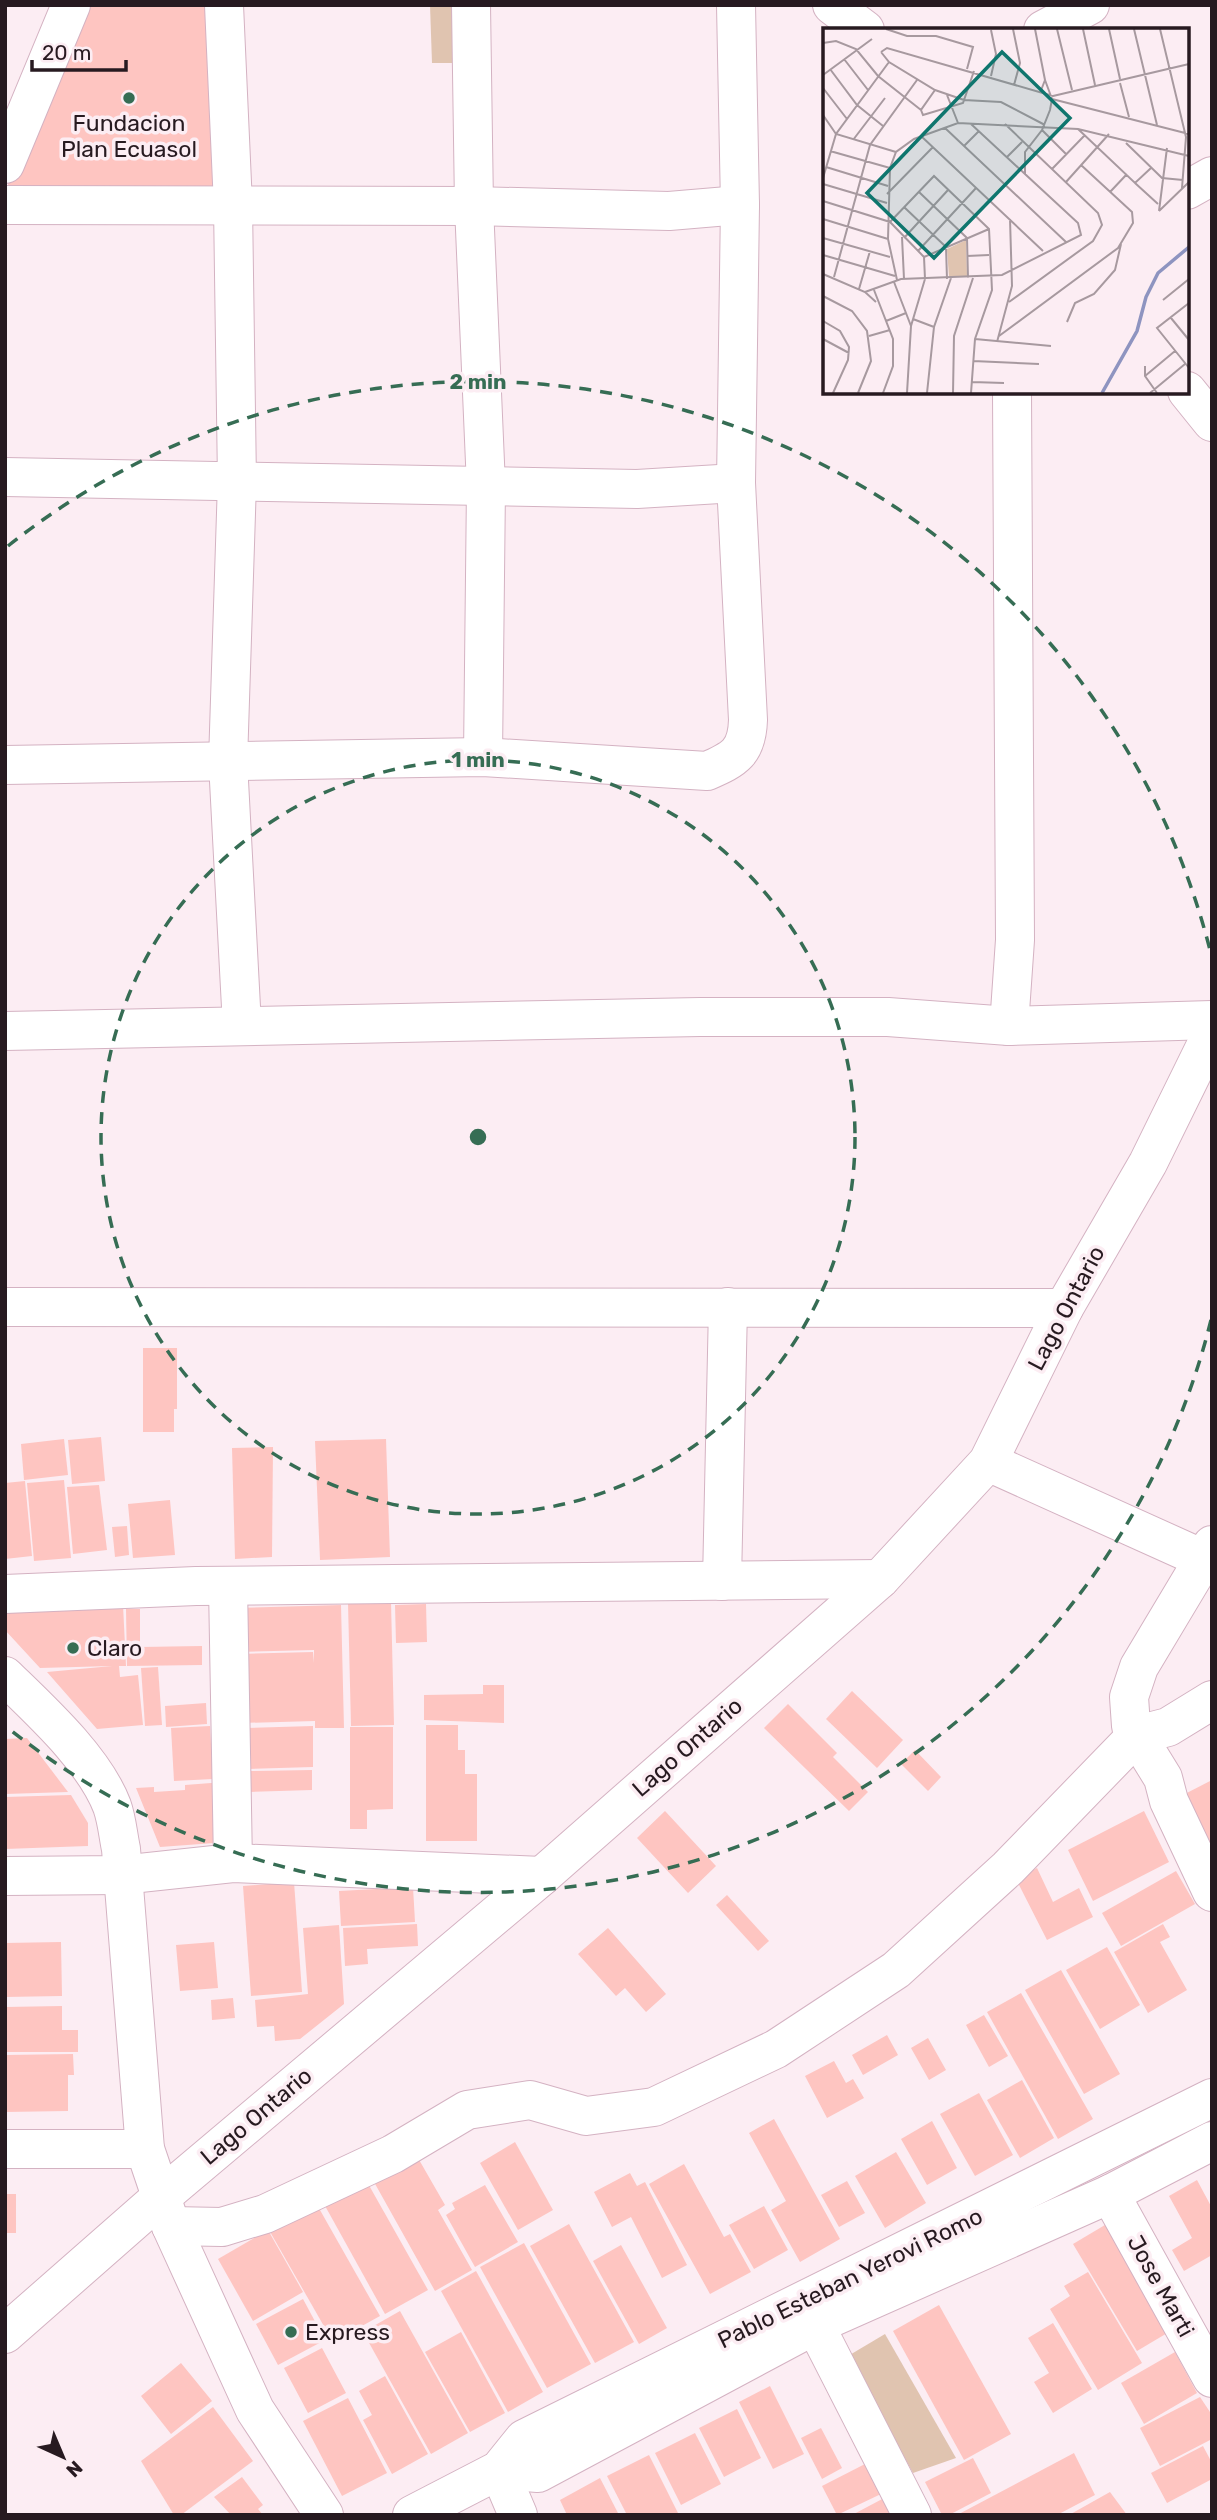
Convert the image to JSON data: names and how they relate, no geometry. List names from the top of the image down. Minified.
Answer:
{"streets":{"street":["Lago Ontario","Pablo Esteban Yerovi Romo","Jose Marti"]},"crossings":[["Pablo Esteban Yerovi Romo","Jose Marti"]],"places":["Fundacion Plan Ecuasol","Claro","Express"],"scale_bar":"20 m","north":"bottom right","rings":["2 min","1 min"]}
